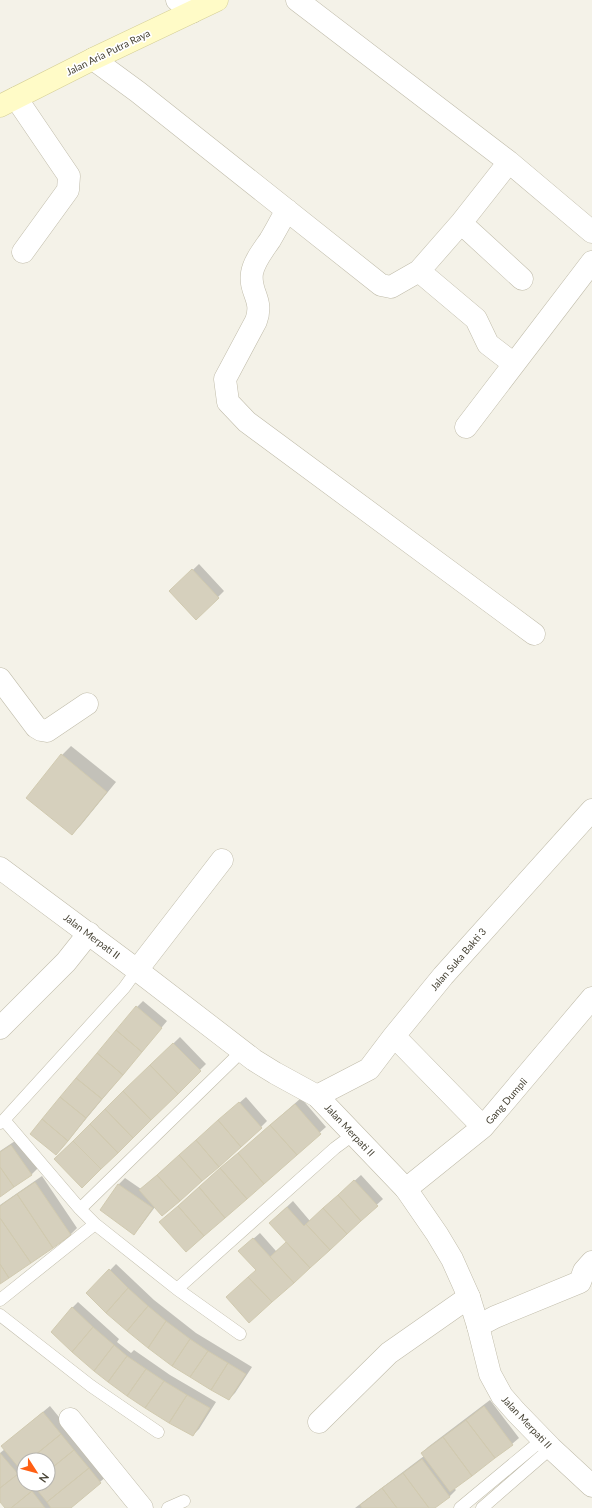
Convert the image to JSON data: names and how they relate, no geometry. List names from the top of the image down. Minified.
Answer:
{"streets":{"main road":["Jalan Aria Putra Raya"],"street":["Jalan Merpati II","Jalan Suka Bakti 3","Gang Dumpli"]},"crossings":[["Jalan Merpati II","Jalan Suka Bakti 3"],["Jalan Merpati II","Gang Dumpli"]],"north":"bottom right"}
